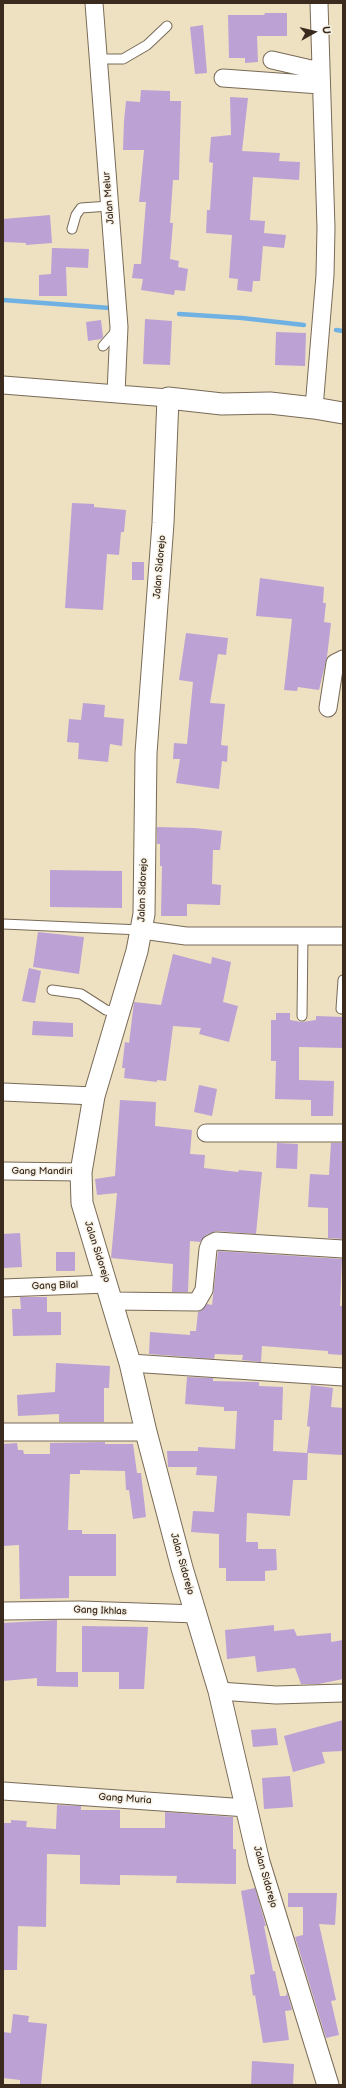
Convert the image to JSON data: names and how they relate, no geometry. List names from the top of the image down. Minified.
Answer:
{"streets":{"street":["Jalan Melur","Jalan Sidorejo","Gang Mandiri","Gang Bilal","Gang Ikhlas","Gang Muria"]},"crossings":[["Jalan Sidorejo","Gang Mandiri"],["Jalan Sidorejo","Gang Bilal"],["Jalan Sidorejo","Gang Ikhlas"],["Jalan Sidorejo","Gang Muria"]],"north":"right"}
